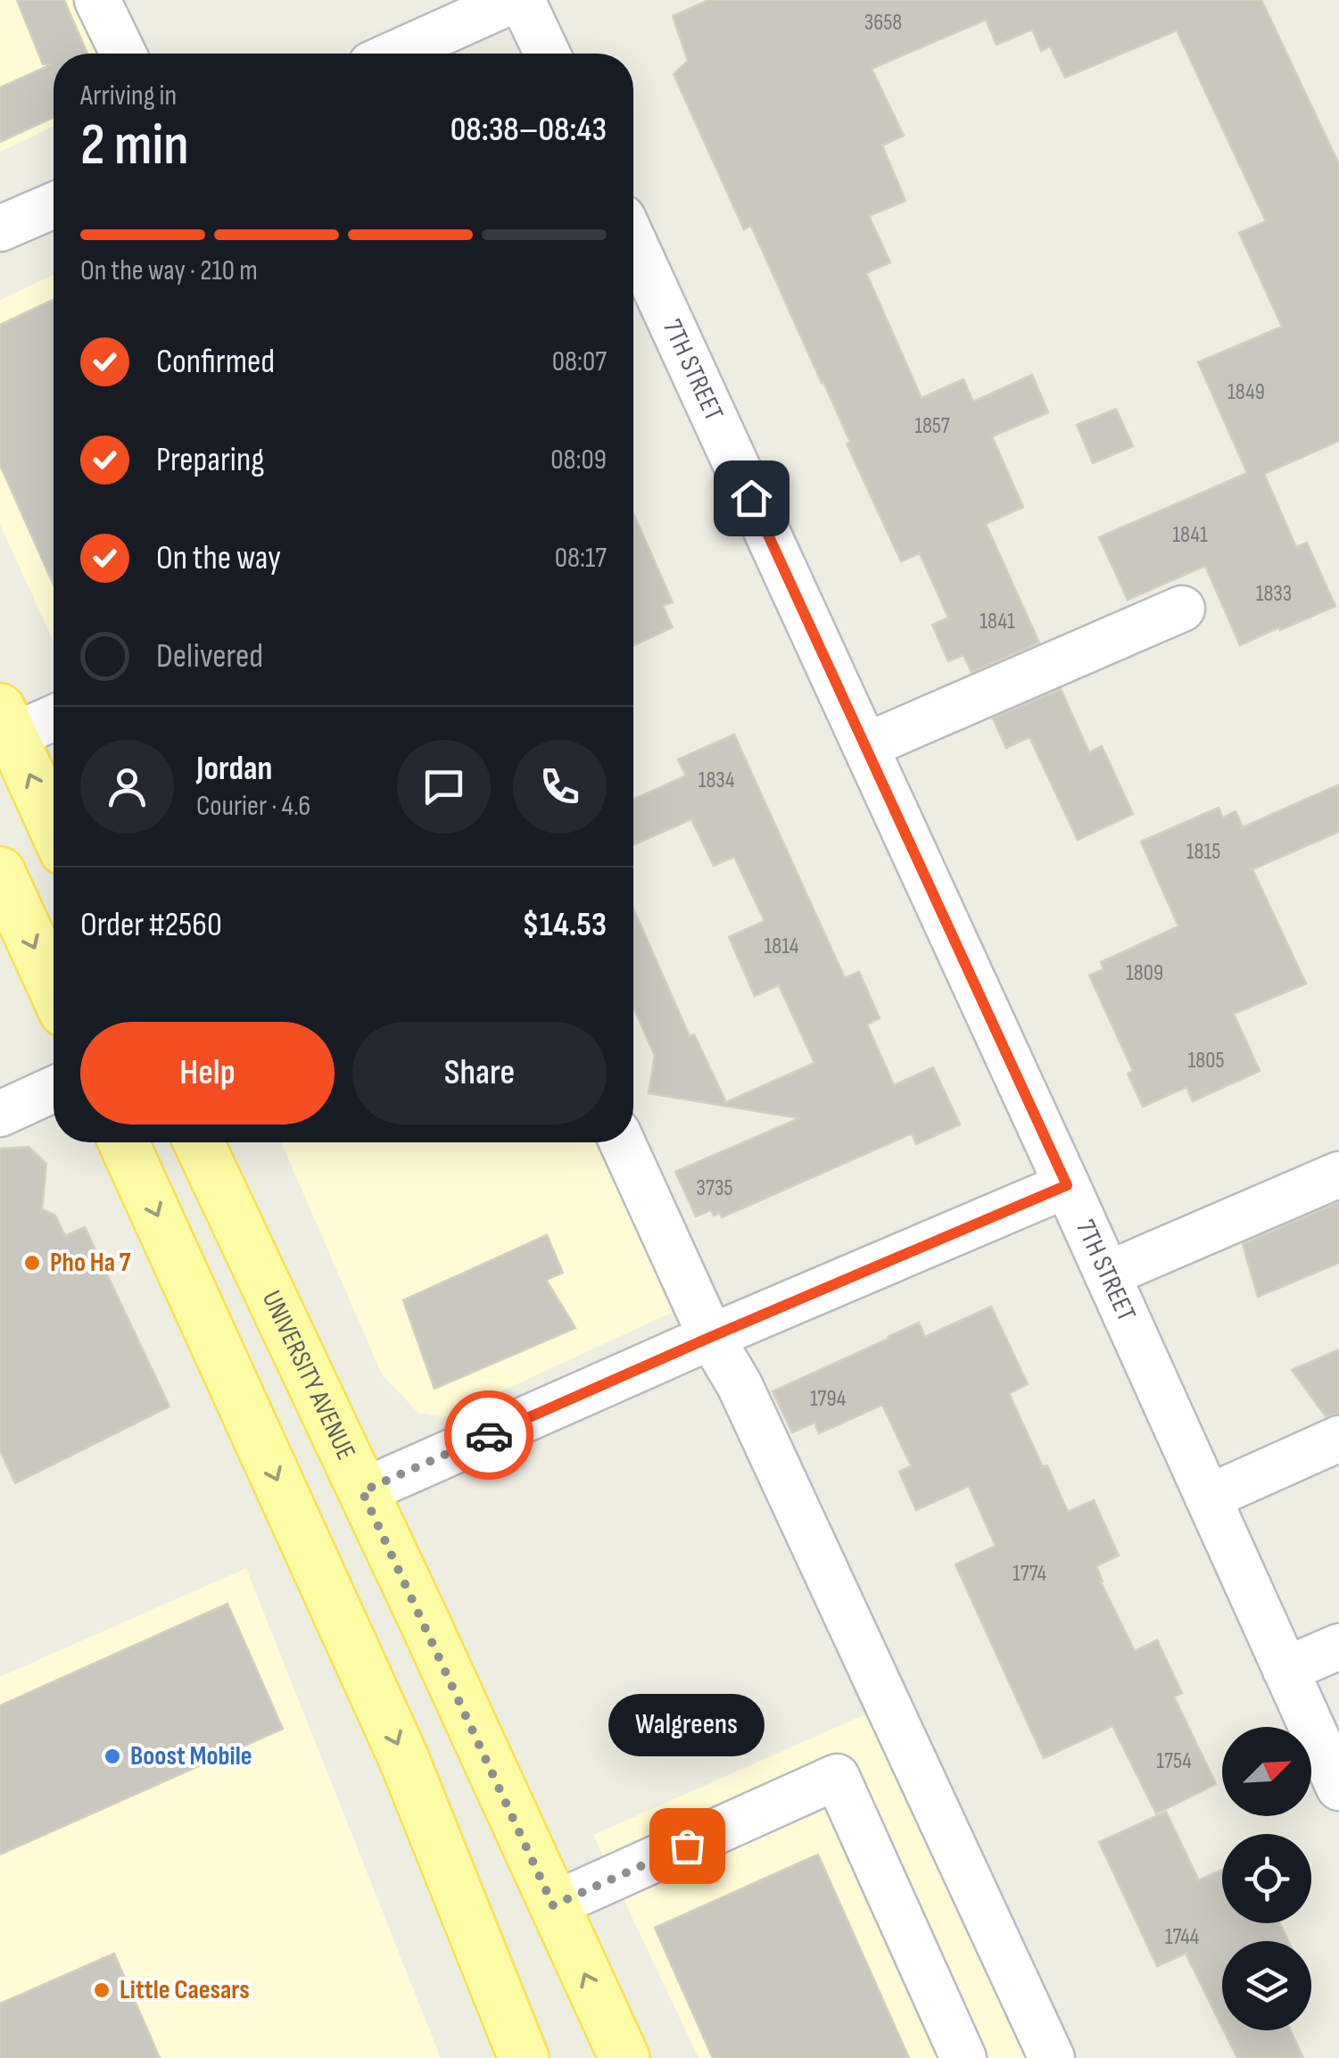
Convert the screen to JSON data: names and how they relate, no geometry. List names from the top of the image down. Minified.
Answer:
{"streets":{"main road":["UNIVERSITY AVENUE"],"street":["7TH STREET"]},"places":["Pho Ha 7","Boost Mobile","Walgreens","Little Caesars"],"house_numbers":["3658","1849","1857","1841","1833","1841","1834","1815","1814","1809","1805","3735","1794","1774","1754","1744"],"north":"top right","page":{"heading":["2 min","Arriving in","08:38–08:43"],"panel":["Jordan","Courier · 4.6","Order #2560","$14.53"],"bar":"On the way · 210 m","list":[["Confirmed","08:07"],["Preparing","08:09"],["On the way","08:17"],"Delivered"],"buttons":["Help","Share"],"bubble":"Walgreens"}}
